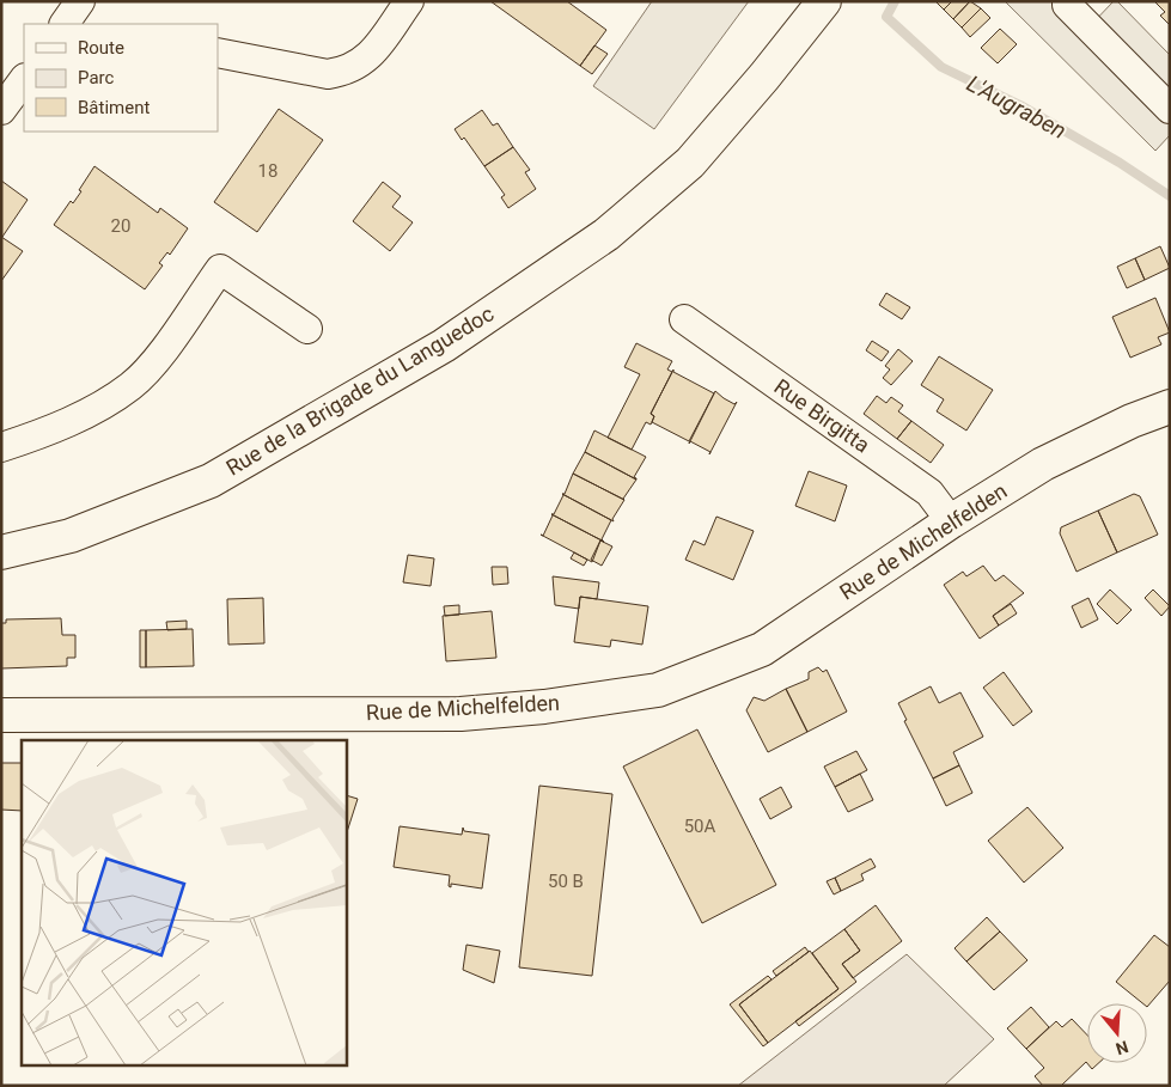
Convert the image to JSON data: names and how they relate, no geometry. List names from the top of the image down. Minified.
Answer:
{"streets":{"street":["Rue de la Brigade du Languedoc","Rue Birgitta","Rue de Michelfelden"]},"crossings":[["Rue Birgitta","Rue de Michelfelden"]],"water":["L'Augraben"],"house_numbers":["18","20","50A","50 B"],"legend":["Route","Parc","Bâtiment"],"north":"bottom"}
